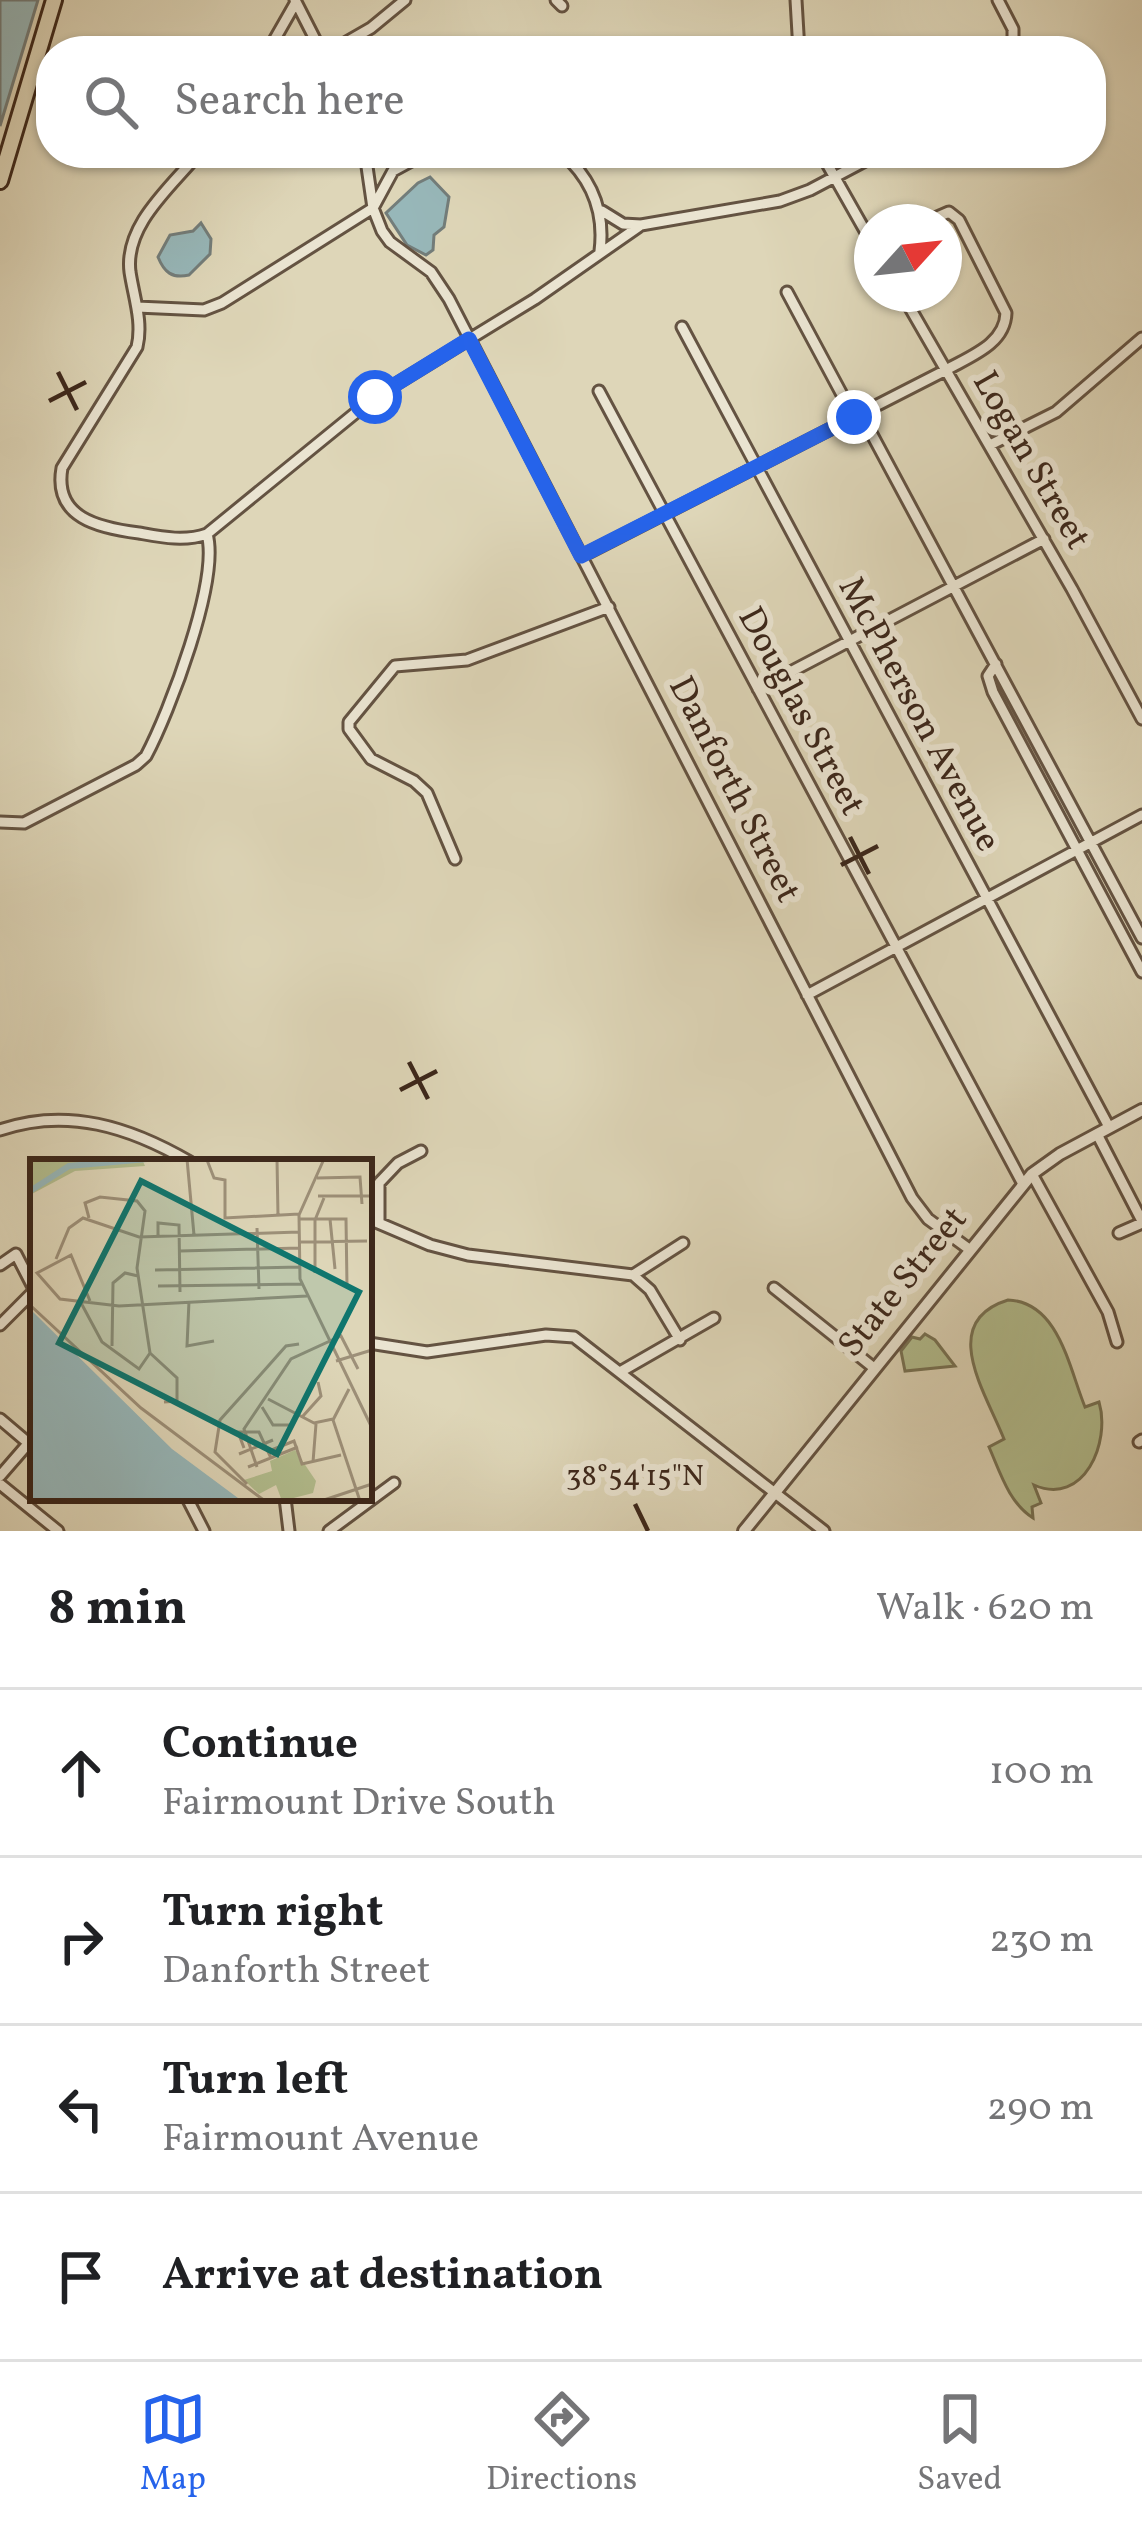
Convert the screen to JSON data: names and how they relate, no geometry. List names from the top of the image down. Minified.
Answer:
{"streets":{"street":["Logan Street","Douglas Street","McPherson Avenue","Danforth Street","State Street"]},"crossings":[["Douglas Street","State Street"],["McPherson Avenue","State Street"],["Danforth Street","State Street"]],"north":"top right","page":{"search":"Search here","heading":["8 min","Walk · 620 m"],"list":[["Continue","Fairmount Drive South","100 m"],["Turn right","Danforth Street","230 m"],["Turn left","Fairmount Avenue","290 m"],"Arrive at destination"],"nav":["Map","Directions","Saved"]},"coordinates":["38°54'15\"N"]}
